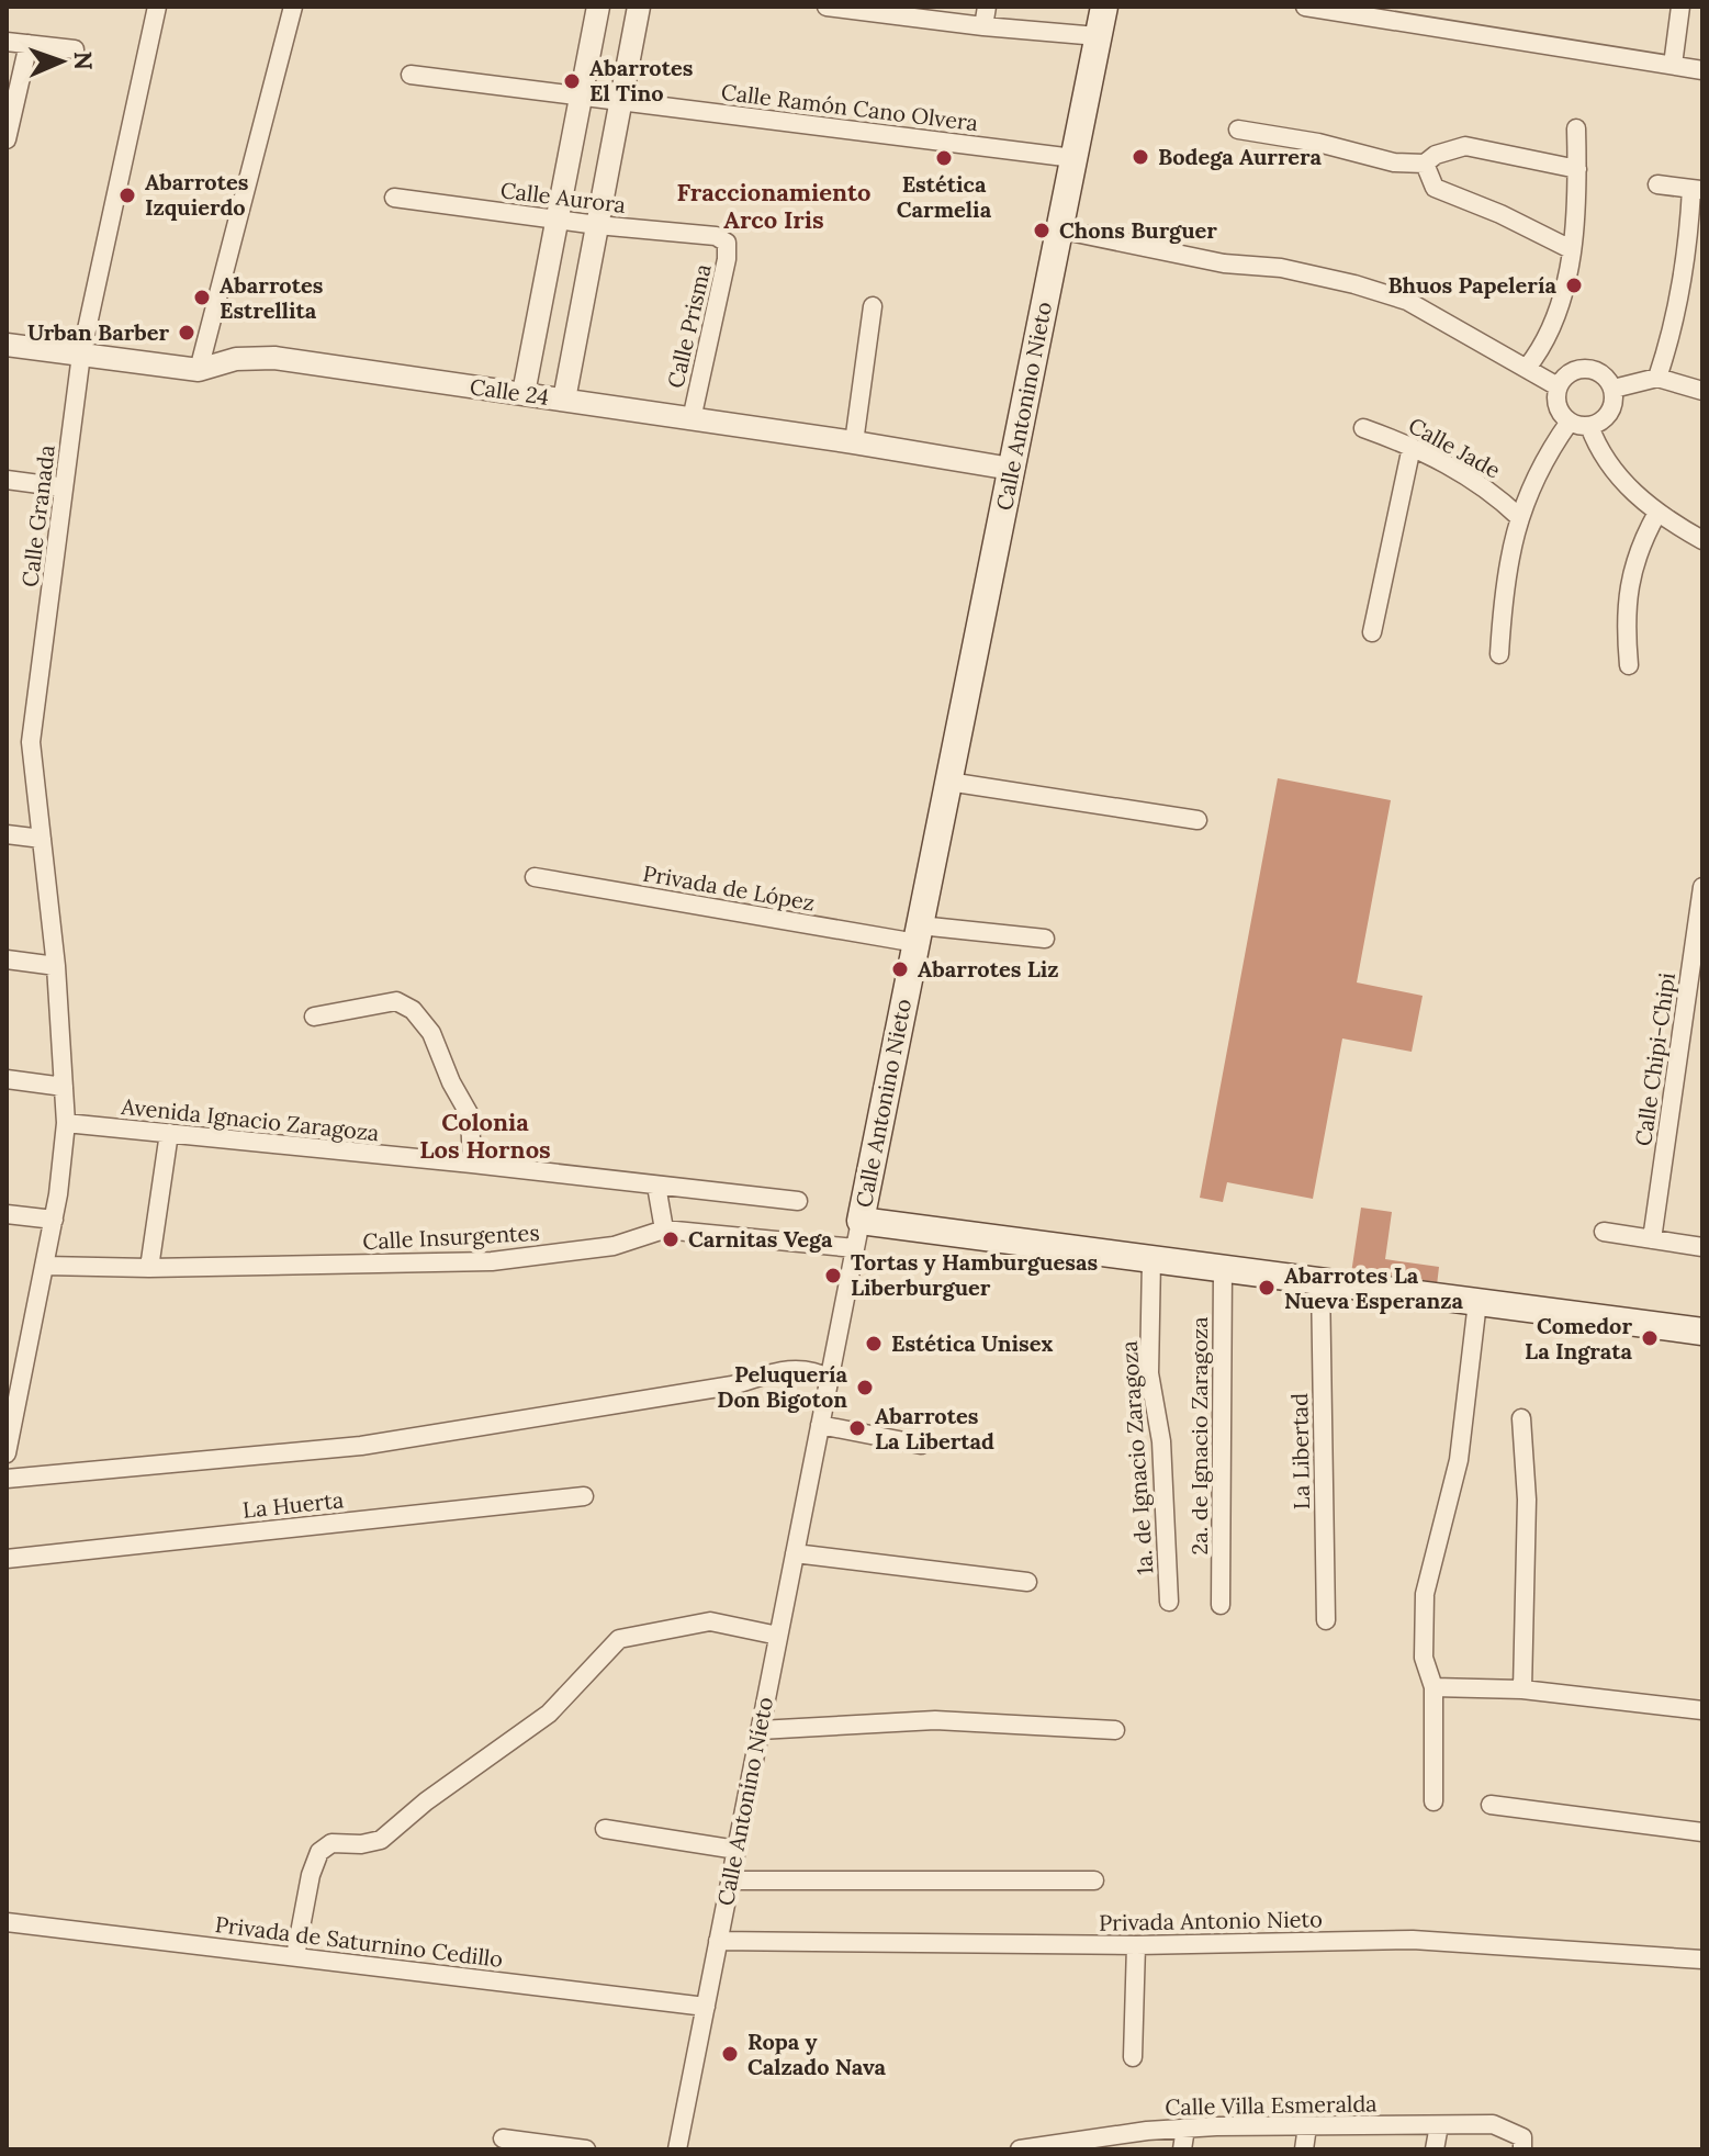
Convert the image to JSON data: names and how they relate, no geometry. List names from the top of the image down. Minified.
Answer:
{"streets":{"main road":["Calle Antonino Nieto"],"street":["Calle Ramón Cano Olvera","Calle Aurora","Calle Prisma","Calle 24","Calle Jade","Calle Granada","Privada de López","Calle Chipi-Chipi","Avenida Ignacio Zaragoza","Calle Insurgentes","2a. de Ignacio Zaragoza","La Libertad","1a. de Ignacio Zaragoza","La Huerta","Privada Antonio Nieto","Privada de Saturnino Cedillo","Calle Villa Esmeralda"]},"crossings":[["Calle Ramón Cano Olvera","Calle Antonino Nieto"],["Calle Aurora","Calle Prisma"],["Calle Prisma","Calle 24"],["Calle 24","Calle Antonino Nieto"],["Calle 24","Calle Granada"],["Calle Antonino Nieto","Privada de López"],["Calle Antonino Nieto","Calle Insurgentes"],["Calle Antonino Nieto","Privada Antonio Nieto"],["Calle Antonino Nieto","Privada de Saturnino Cedillo"],["Calle Granada","Avenida Ignacio Zaragoza"],["Calle Granada","Calle Insurgentes"]],"districts":["Fraccionamiento Arco Iris","Colonia Los Hornos"],"places":["Abarrotes El Tino","Bodega Aurrera","Estética Carmelia","Abarrotes Izquierdo","Chons Burguer","Bhuos Papelería","Abarrotes Estrellita","Urban Barber","Abarrotes Liz","Carnitas Vega","Tortas y Hamburguesas Liberburguer","Abarrotes La Nueva Esperanza","Comedor La Ingrata","Estética Unisex","Peluquería Don Bigoton","Abarrotes La Libertad","Ropa y Calzado Nava"],"north":"right"}
